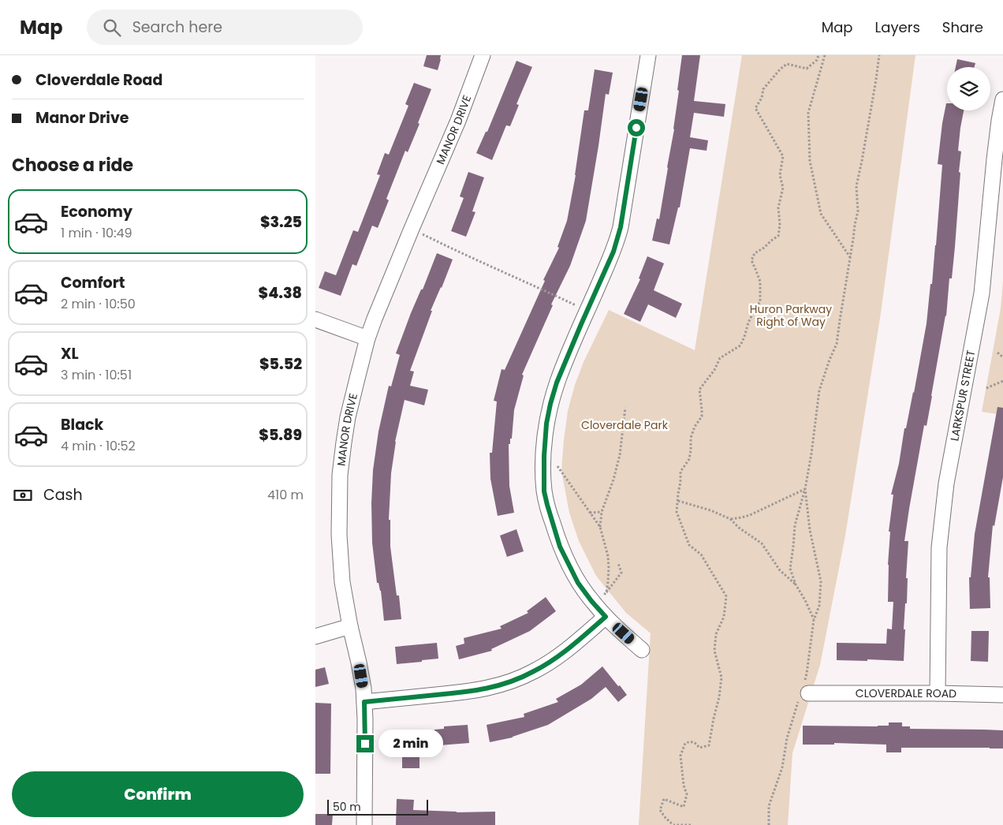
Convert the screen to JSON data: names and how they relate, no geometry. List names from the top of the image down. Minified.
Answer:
{"streets":{"street":["MANOR DRIVE","LARKSPUR STREET","CLOVERDALE ROAD"]},"crossings":[["LARKSPUR STREET","CLOVERDALE ROAD"]],"parks":["Huron Parkway Right of Way","Cloverdale Park"],"scale_bar":"50 m","page":{"header":"Map","search":"Search here","nav":["Map","Layers","Share"],"banner":["Cloverdale Road","Manor Drive"],"heading":"Choose a ride","list":[{"name":"Economy","note":"1 min · 10:49","value":"$3.25"},{"name":"Comfort","note":"2 min · 10:50","value":"$4.38"},{"name":"XL","note":"3 min · 10:51","value":"$5.52"},{"name":"Black","note":"4 min · 10:52","value":"$5.89"}],"pay":["Cash","410 m"],"bubble":"2 min","buttons":"Confirm","scale":"50 m"}}
